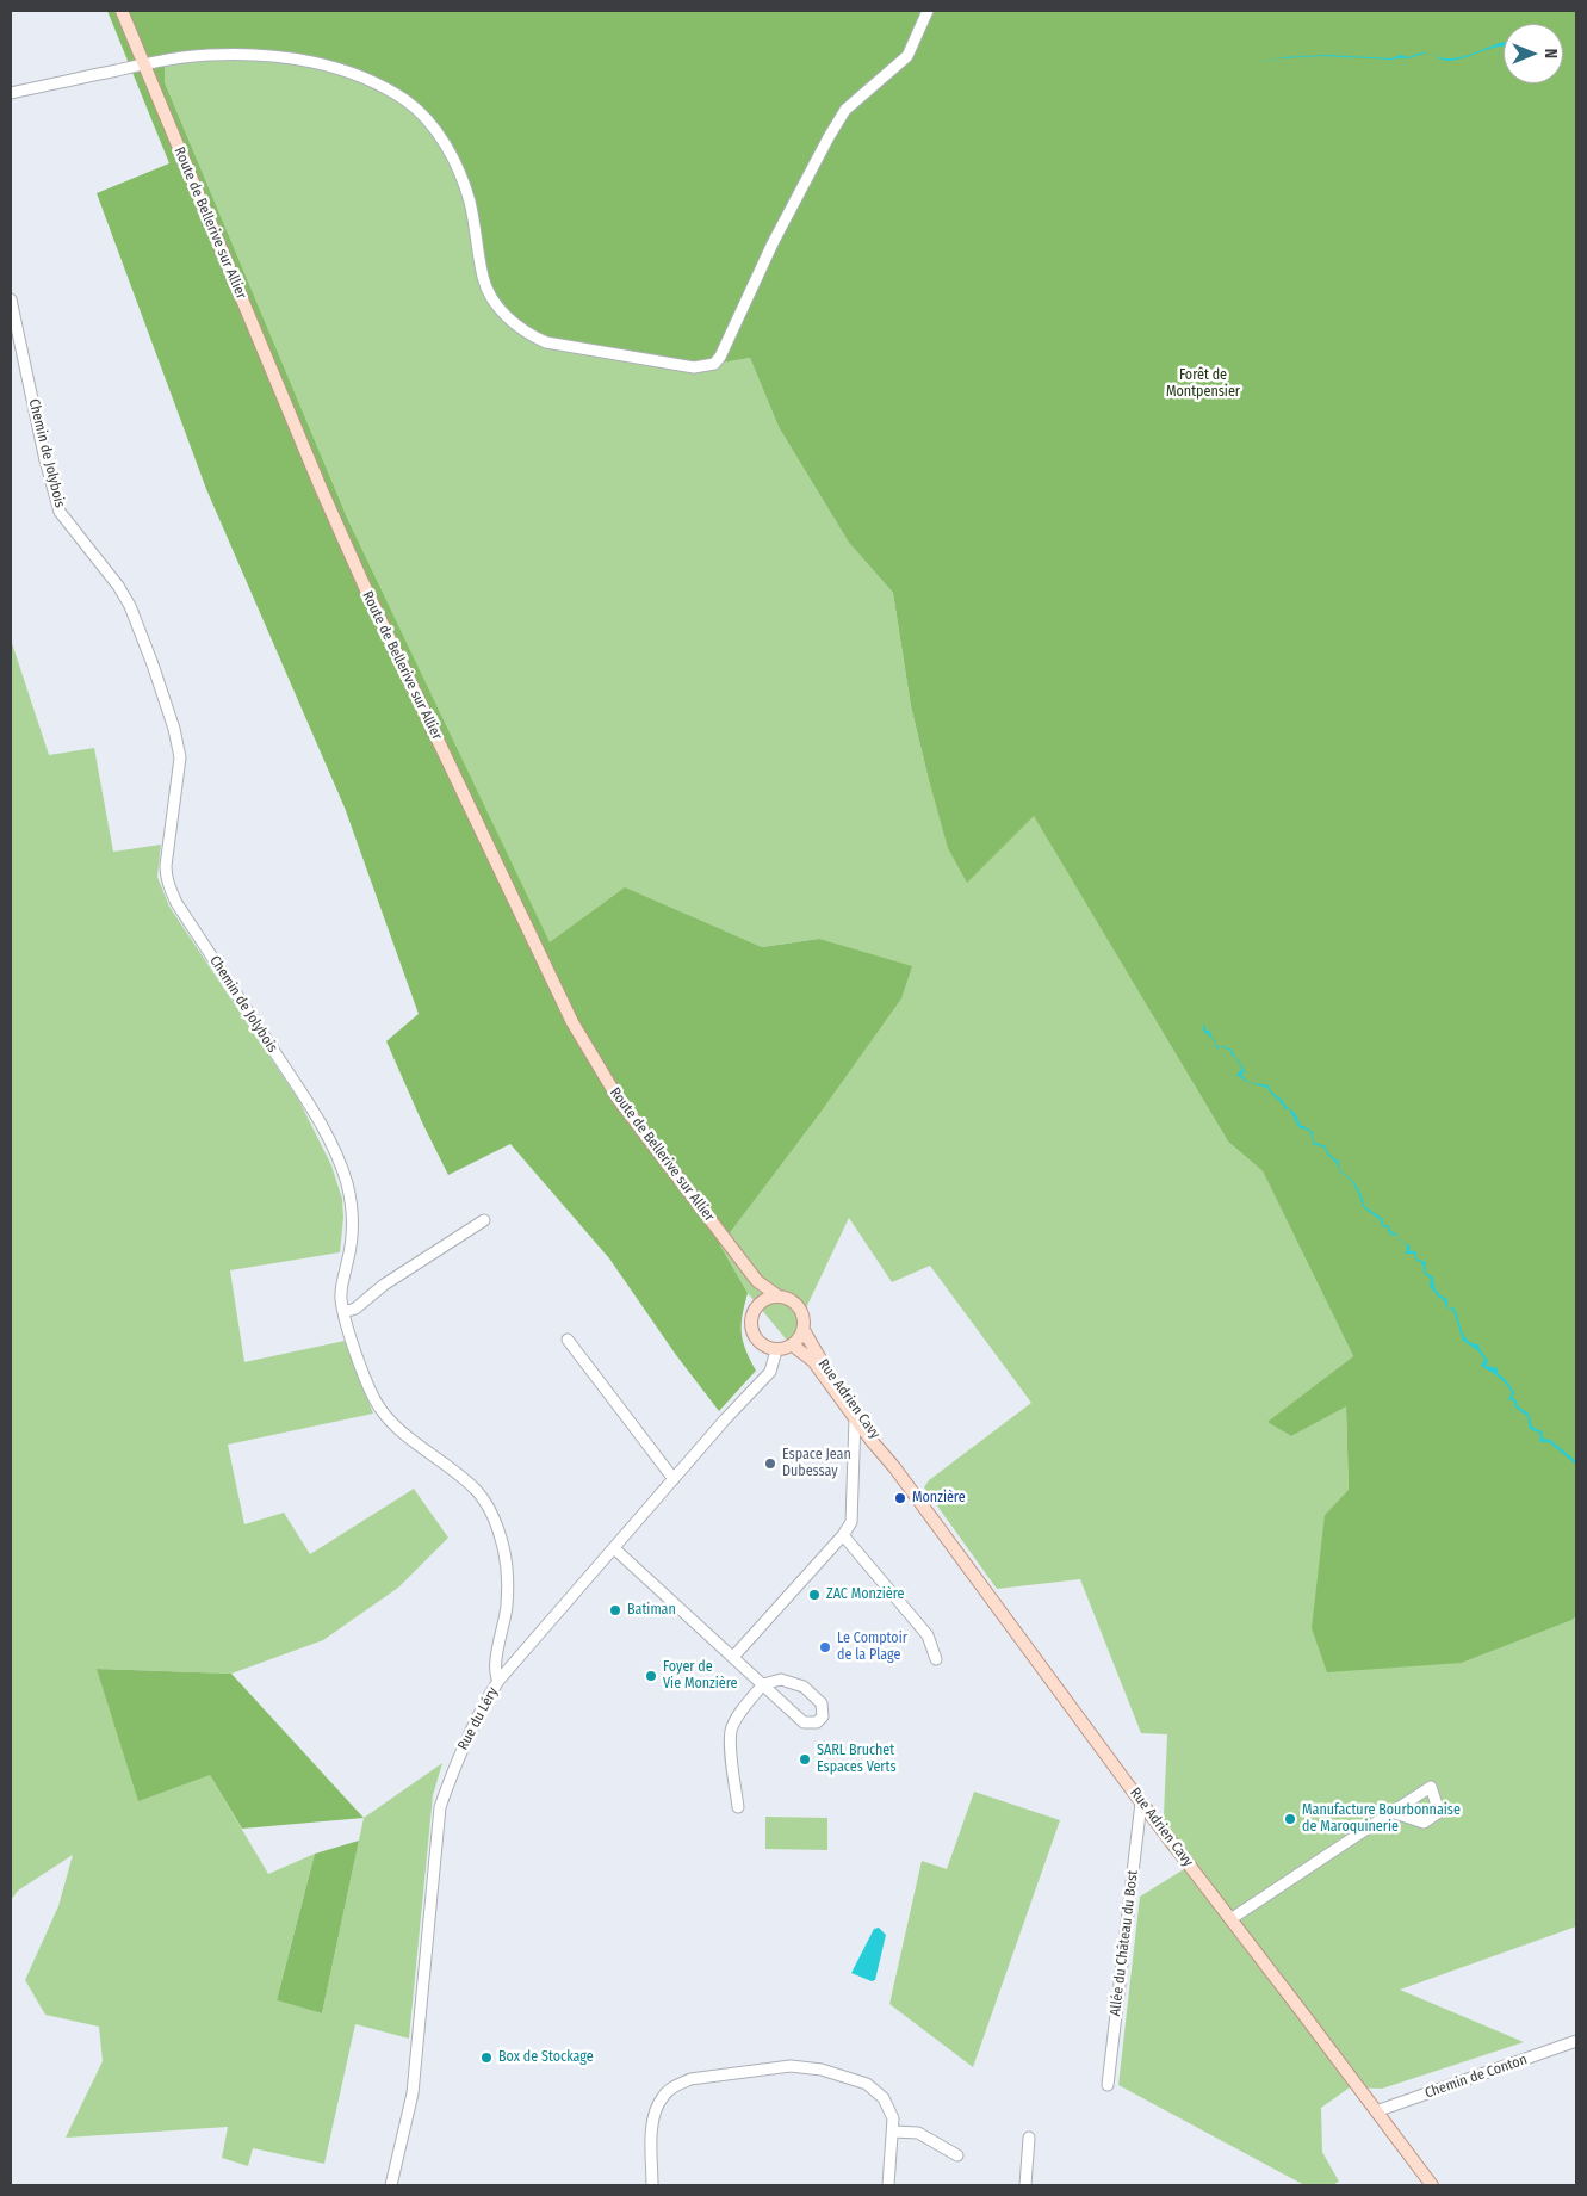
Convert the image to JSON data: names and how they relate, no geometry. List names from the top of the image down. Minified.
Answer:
{"streets":{"main road":["Route de Bellerive sur Allier","Rue Adrien Cavy"],"street":["Chemin de Jolybois","Rue du Léry","Allée du Château du Bost","Chemin de Conton"]},"crossings":[["Route de Bellerive sur Allier","Rue Adrien Cavy"],["Route de Bellerive sur Allier","Rue du Léry"],["Chemin de Jolybois","Rue du Léry"],["Rue Adrien Cavy","Rue du Léry"],["Rue Adrien Cavy","Allée du Château du Bost"],["Rue Adrien Cavy","Chemin de Conton"]],"parks":["Forêt de Montpensier"],"places":["Espace Jean Dubessay","Monzière","ZAC Monzière","Batiman","Le Comptoir de la Plage","Foyer de Vie Monzière","SARL Bruchet Espaces Verts","Manufacture Bourbonnaise de Maroquinerie","Box de Stockage"],"north":"right"}
